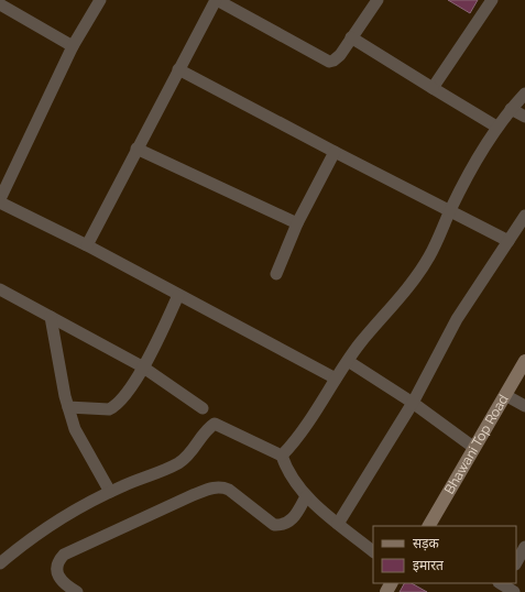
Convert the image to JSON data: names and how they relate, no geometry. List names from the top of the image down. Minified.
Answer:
{"streets":{"street":["Bhawani Top Road"]},"legend":["सड़क","इमारत"]}
